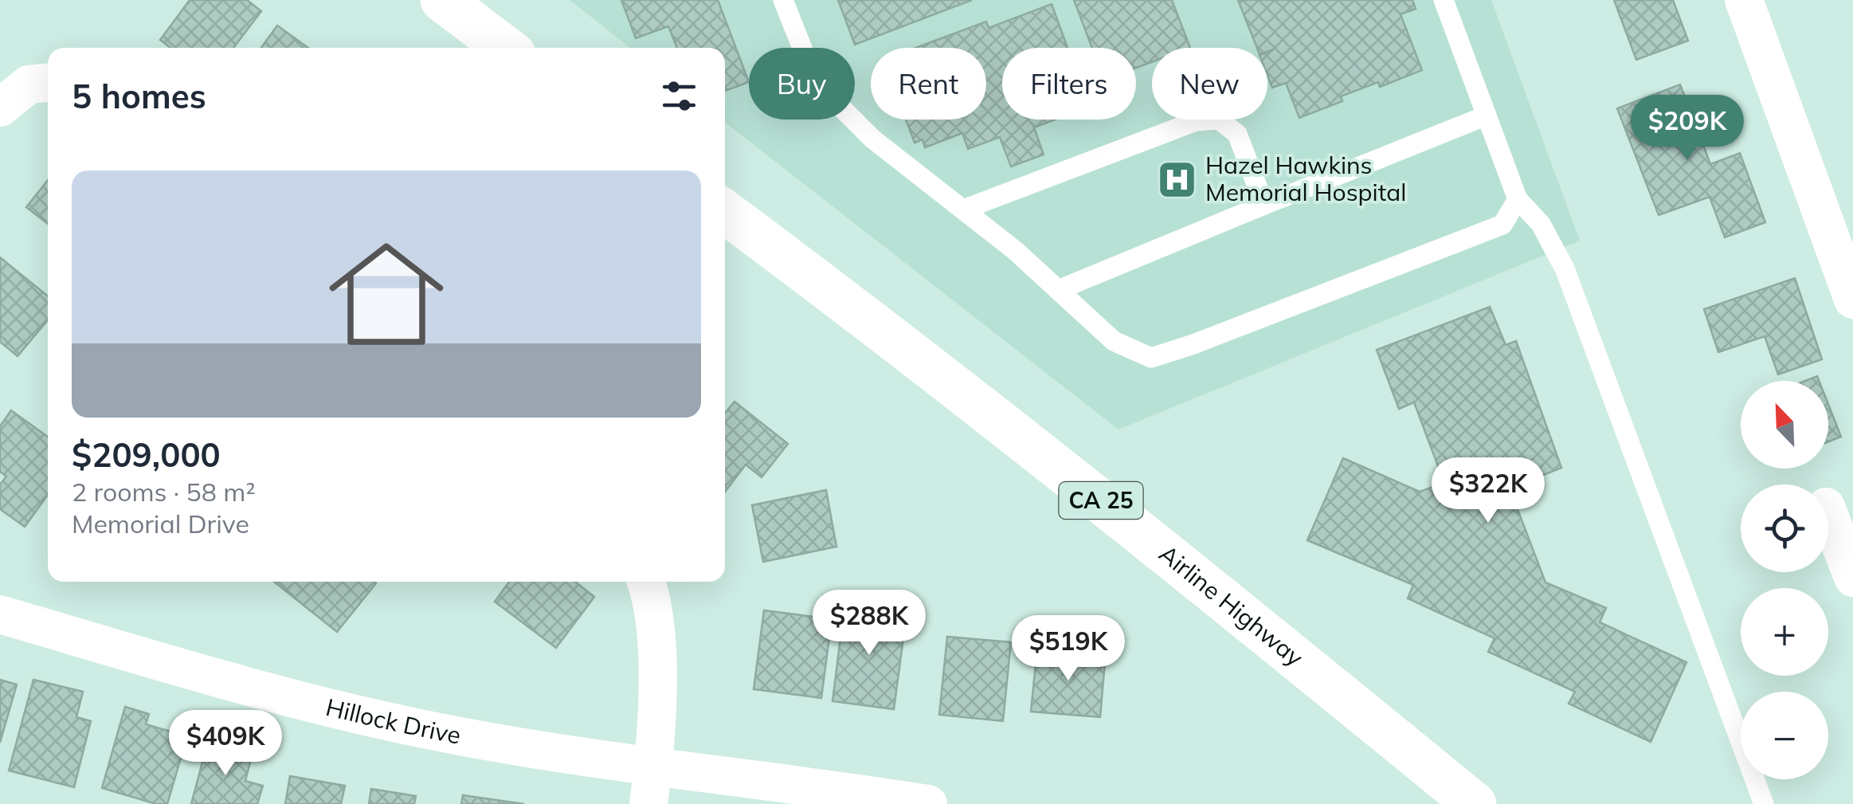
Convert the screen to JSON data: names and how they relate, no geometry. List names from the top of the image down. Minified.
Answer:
{"streets":{"main road":["CA 25","Airline Highway"],"street":["Hillock Drive"]},"places":{"hospital":["Hazel Hawkins Memorial Hospital"]},"north":"top left","page":{"chip":["Buy","Rent","Filters","New"],"heading":"5 homes","price":["$209K","$322K","$288K","$519K","$409K"],"list":[{"name":"$209,000","note":"2 rooms · 58 m² · Memorial Drive"}],"map_buttons":["+","−"]}}
